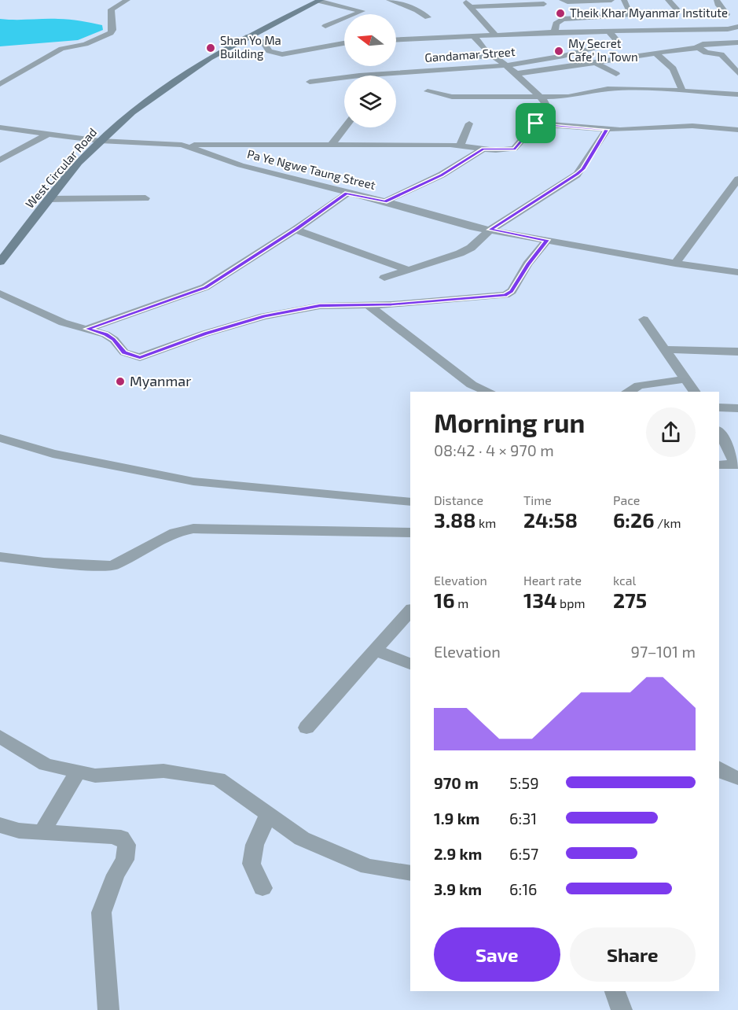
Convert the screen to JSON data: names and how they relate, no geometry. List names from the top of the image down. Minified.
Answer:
{"streets":{"street":["Gandamar Street","West Circular Road","Pa Ye Ngwe Taung Street"]},"crossings":[["West Circular Road","Pa Ye Ngwe Taung Street"]],"places":["Theik Khar Myanmar Institute","Shan Yo Ma Building","My Secret Cafe' In Town","Myanmar"],"north":"left","page":{"heading":["Morning run","08:42 · 4 × 970 m"],"stats":[["Distance","3.88 km"],["Time","24:58"],["Pace","6:26 /km"],["Elevation","16 m"],["Heart rate","134 bpm"],["kcal","275"]],"chart":["Elevation","97–101 m"],"list":[{"name":"970 m","note":"5:59"},{"name":"1.9 km","note":"6:31"},{"name":"2.9 km","note":"6:57"},{"name":"3.9 km","note":"6:16"}],"buttons":["Save","Share"]}}
